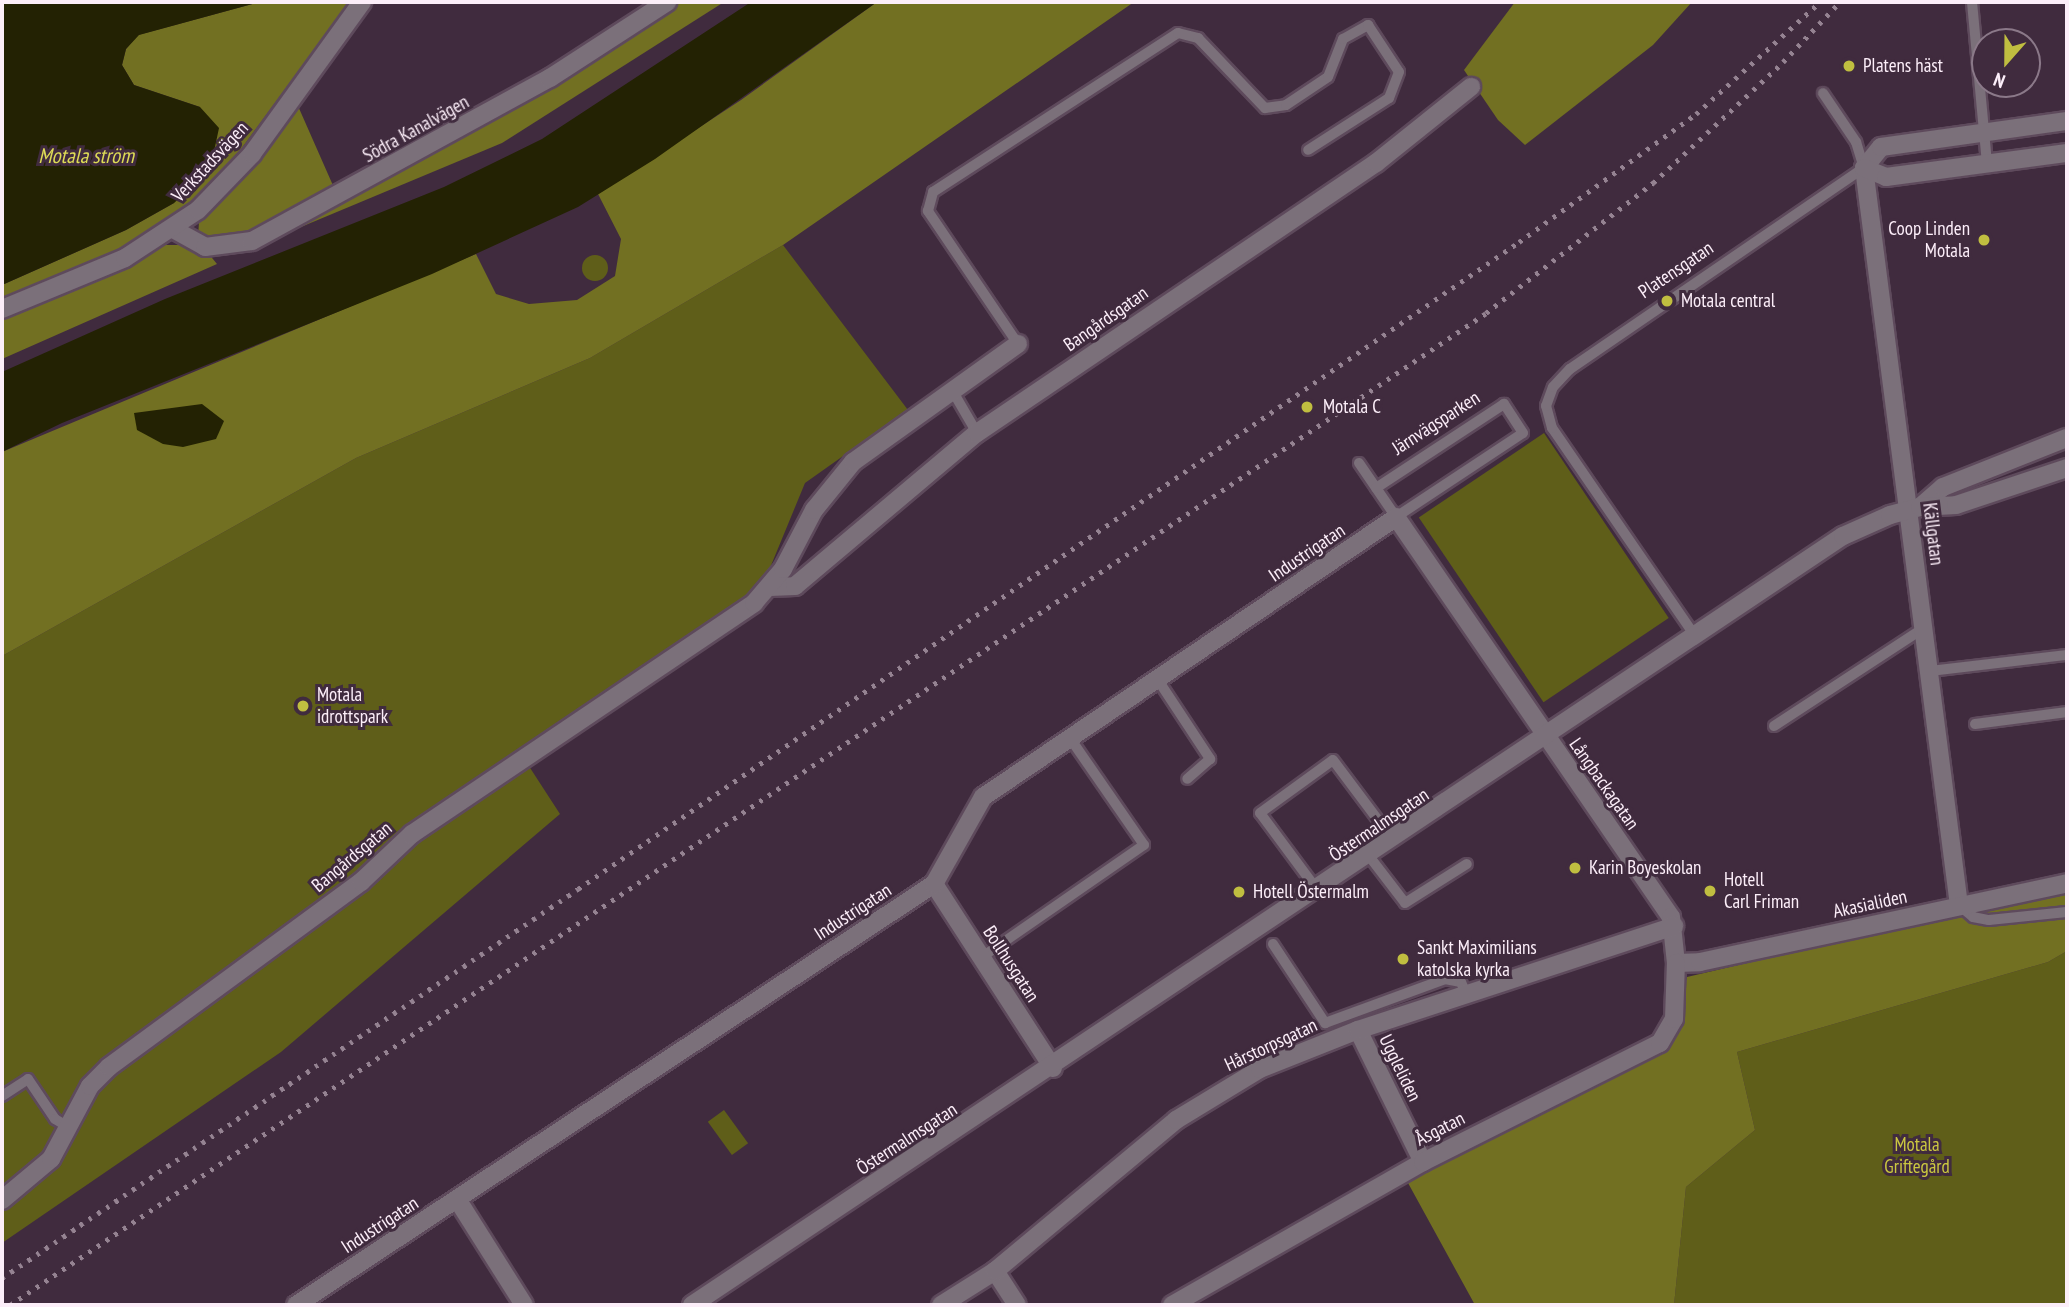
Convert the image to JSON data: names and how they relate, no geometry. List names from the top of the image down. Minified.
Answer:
{"streets":{"street":["Södra Kanalvägen","Verkstadsvägen","Platensgatan","Bangårdsgatan","Källgatan","Industrigatan","Långbackagatan","Östermalmsgatan","Akasialiden","Bollhusgatan","Hårstorpsgatan","Uggleliden","Åsgatan"],"lane":["Järnvägsparken"]},"crossings":[["Södra Kanalvägen","Verkstadsvägen"],["Platensgatan","Källgatan"],["Platensgatan","Östermalmsgatan"],["Järnvägsparken","Industrigatan"],["Källgatan","Östermalmsgatan"],["Källgatan","Akasialiden"],["Industrigatan","Bollhusgatan"],["Långbackagatan","Östermalmsgatan"],["Långbackagatan","Hårstorpsgatan"],["Östermalmsgatan","Bollhusgatan"],["Akasialiden","Åsgatan"],["Hårstorpsgatan","Uggleliden"],["Uggleliden","Åsgatan"]],"water":["Motala ström"],"parks":["Motala Griftegård"],"places":["Platens häst","Coop Linden Motala","Motala central","Motala C","Motala idrottspark","Karin Boyeskolan","Hotell Carl Friman","Hotell Östermalm","Sankt Maximilians katolska kyrka"],"north":"bottom"}
